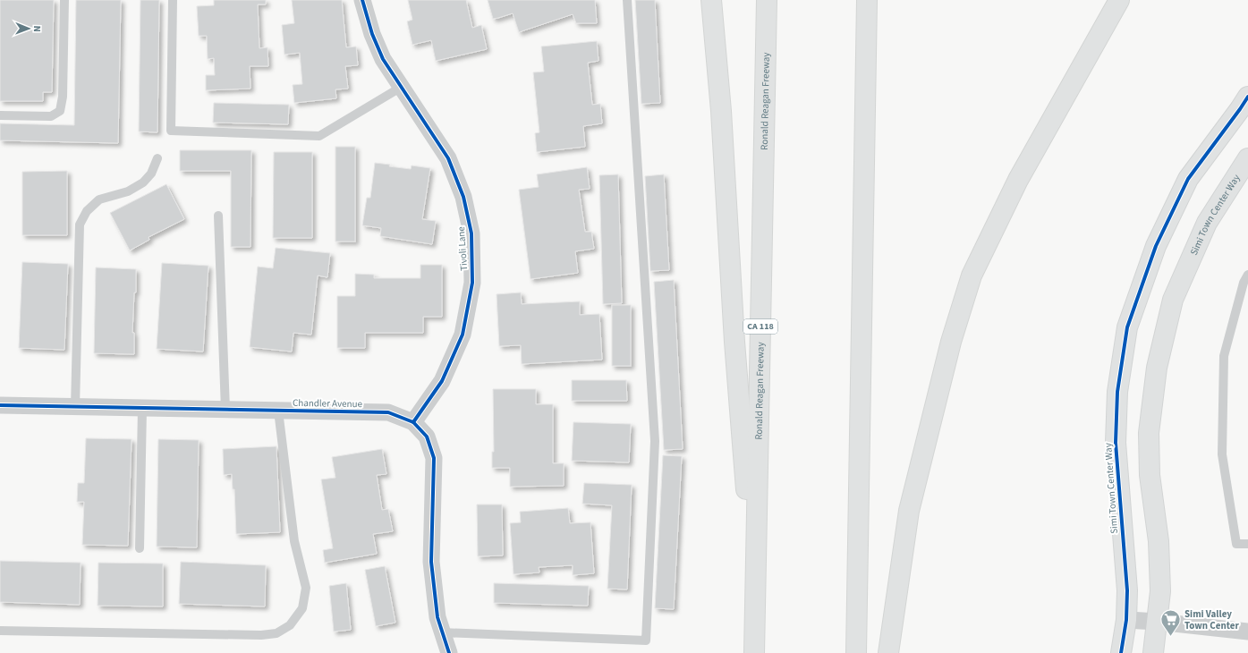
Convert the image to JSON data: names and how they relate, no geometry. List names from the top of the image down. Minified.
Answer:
{"streets":{"main road":["Ronald Reagan Freeway","Simi Town Center Way","CA 118"],"street":["Tivoli Lane","Chandler Avenue"]},"crossings":[["Tivoli Lane","Chandler Avenue"]],"places":{"supermarket":["Simi Valley Town Center"]},"north":"right"}
